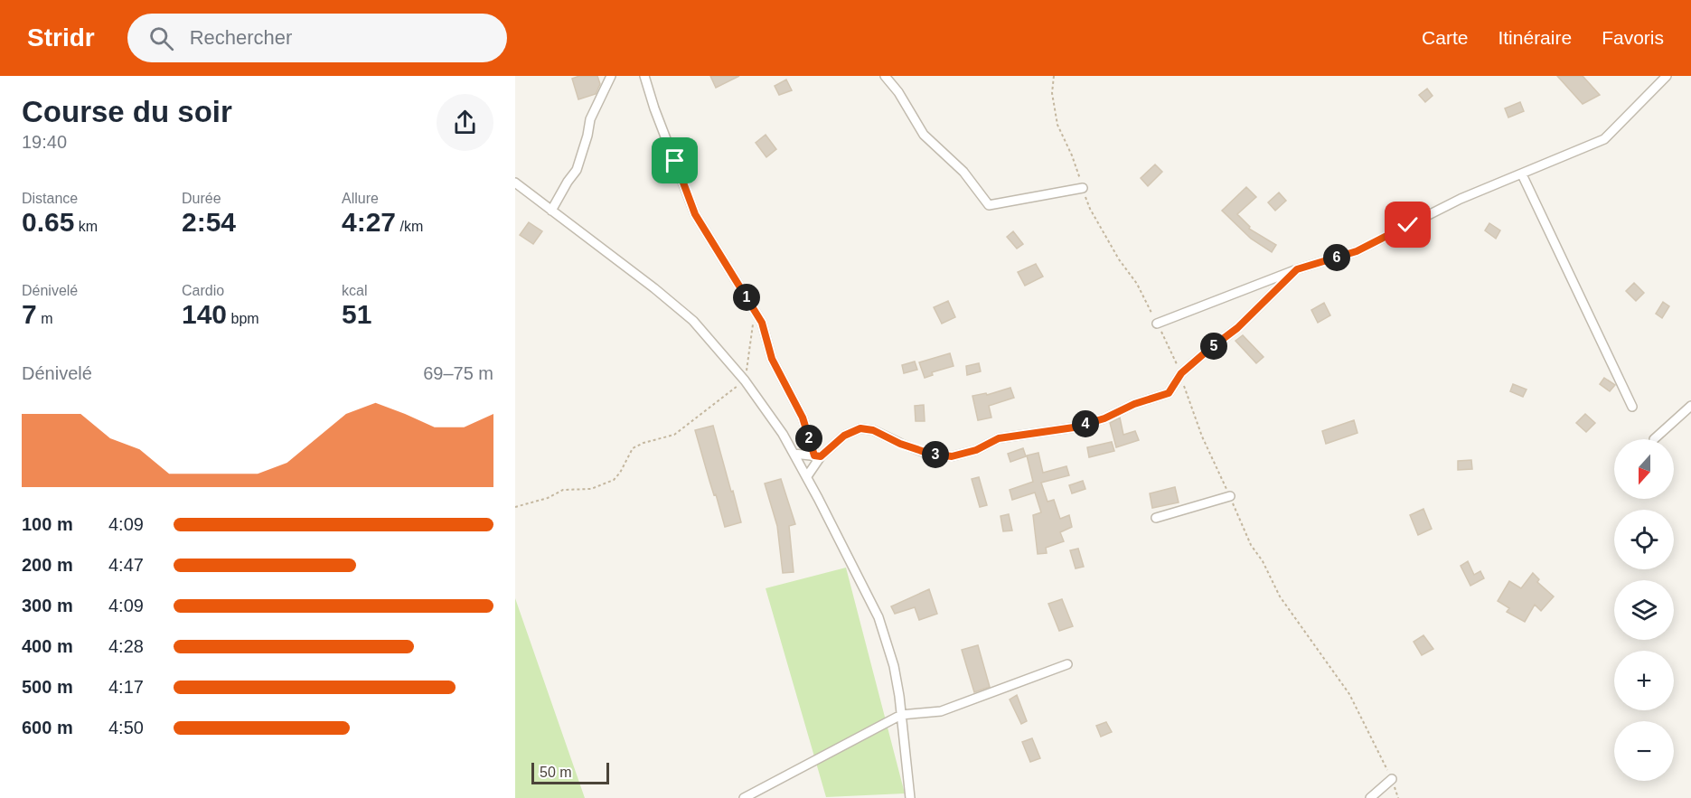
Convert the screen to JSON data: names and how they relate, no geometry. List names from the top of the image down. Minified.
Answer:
{"scale_bar":"50 m","north":"bottom","page":{"header":"Stridr","search":"Rechercher","nav":["Carte","Itinéraire","Favoris"],"heading":["Course du soir","19:40"],"stats":[["Distance","0.65 km"],["Durée","2:54"],["Allure","4:27 /km"],["Dénivelé","7 m"],["Cardio","140 bpm"],["kcal","51"]],"pins":["6","1","5","4","2","3"],"chart":["Dénivelé","69–75 m"],"map_buttons":["+","−"],"list":[{"name":"100 m","note":"4:09"},{"name":"200 m","note":"4:47"},{"name":"300 m","note":"4:09"},{"name":"400 m","note":"4:28"},{"name":"500 m","note":"4:17"},{"name":"600 m","note":"4:50"}],"scale":"50 m"}}
